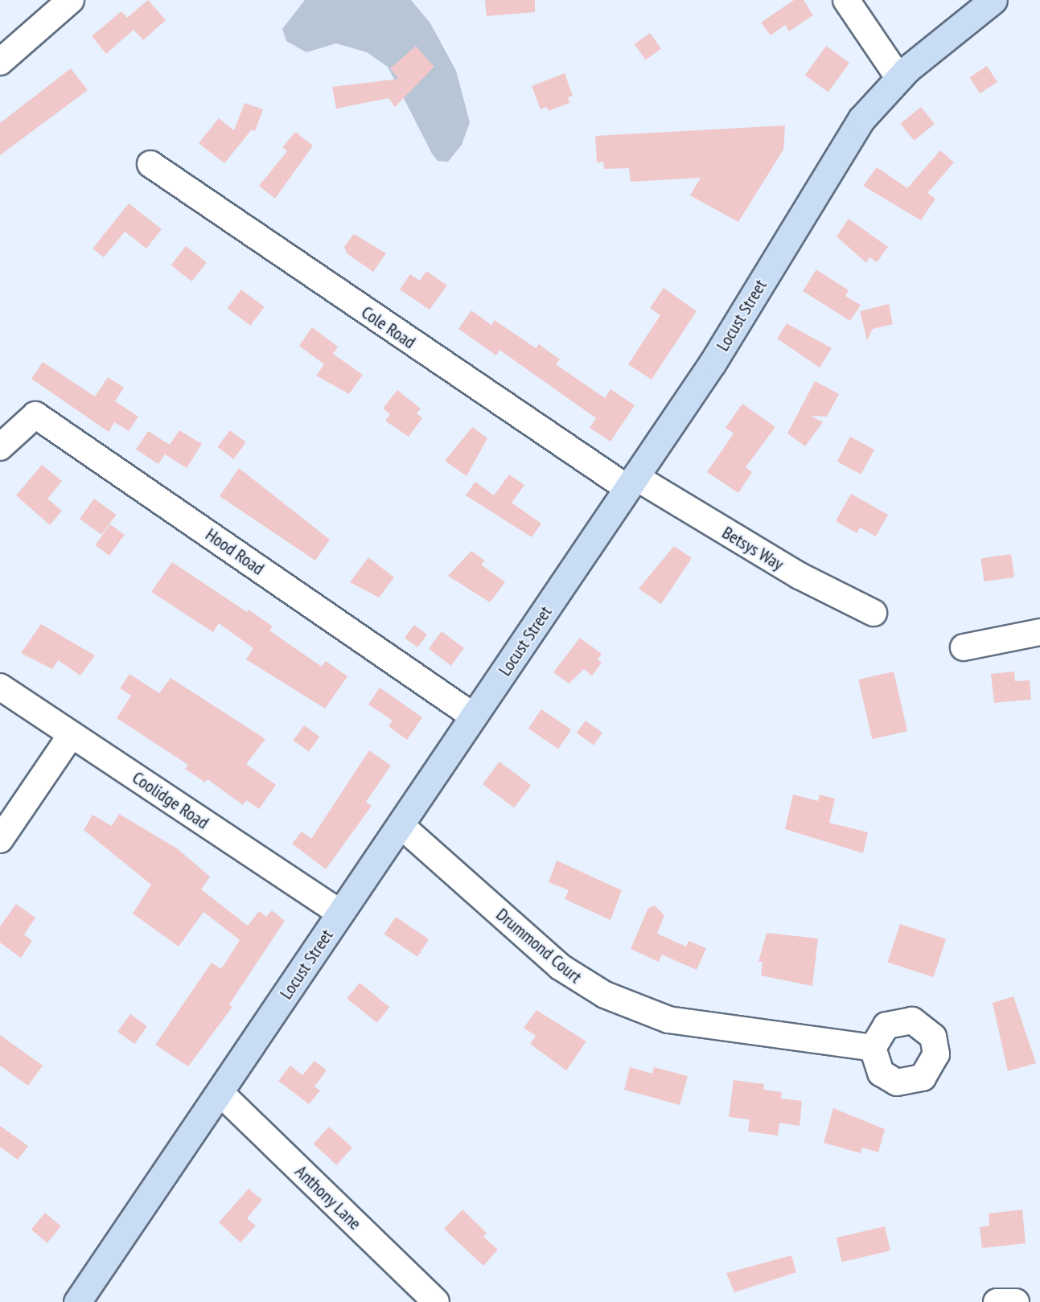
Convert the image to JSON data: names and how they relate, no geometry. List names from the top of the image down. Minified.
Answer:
{"streets":{"main road":["Locust Street"],"street":["Cole Road","Betsys Way","Hood Road","Coolidge Road","Drummond Court","Anthony Lane"]},"crossings":[["Locust Street","Cole Road"],["Locust Street","Betsys Way"],["Locust Street","Hood Road"],["Locust Street","Coolidge Road"],["Locust Street","Drummond Court"],["Locust Street","Anthony Lane"],["Cole Road","Betsys Way"]]}
